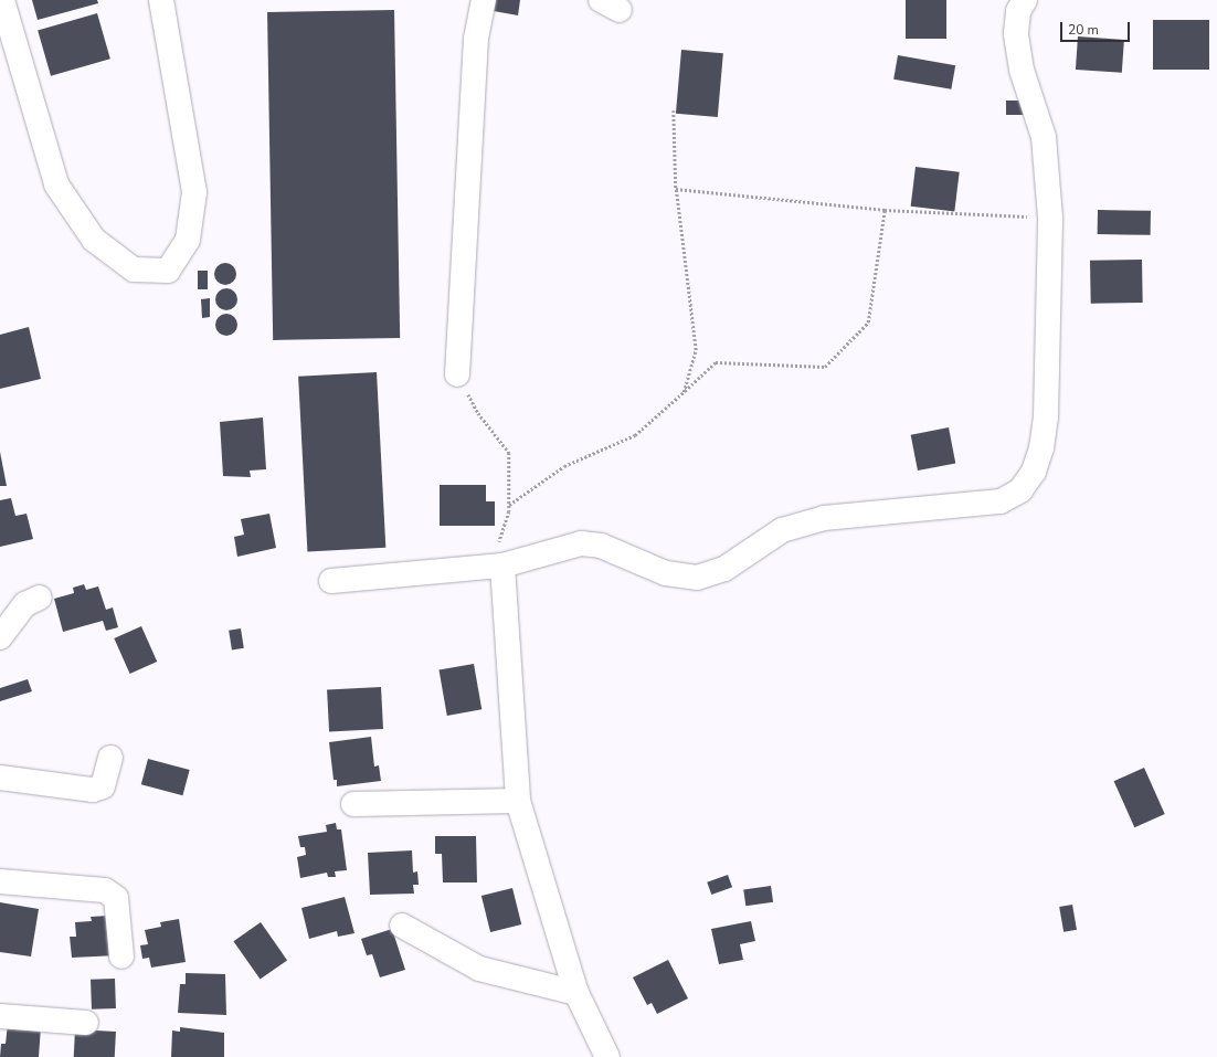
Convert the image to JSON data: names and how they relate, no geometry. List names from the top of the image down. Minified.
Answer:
{"scale_bar":"20 m"}
